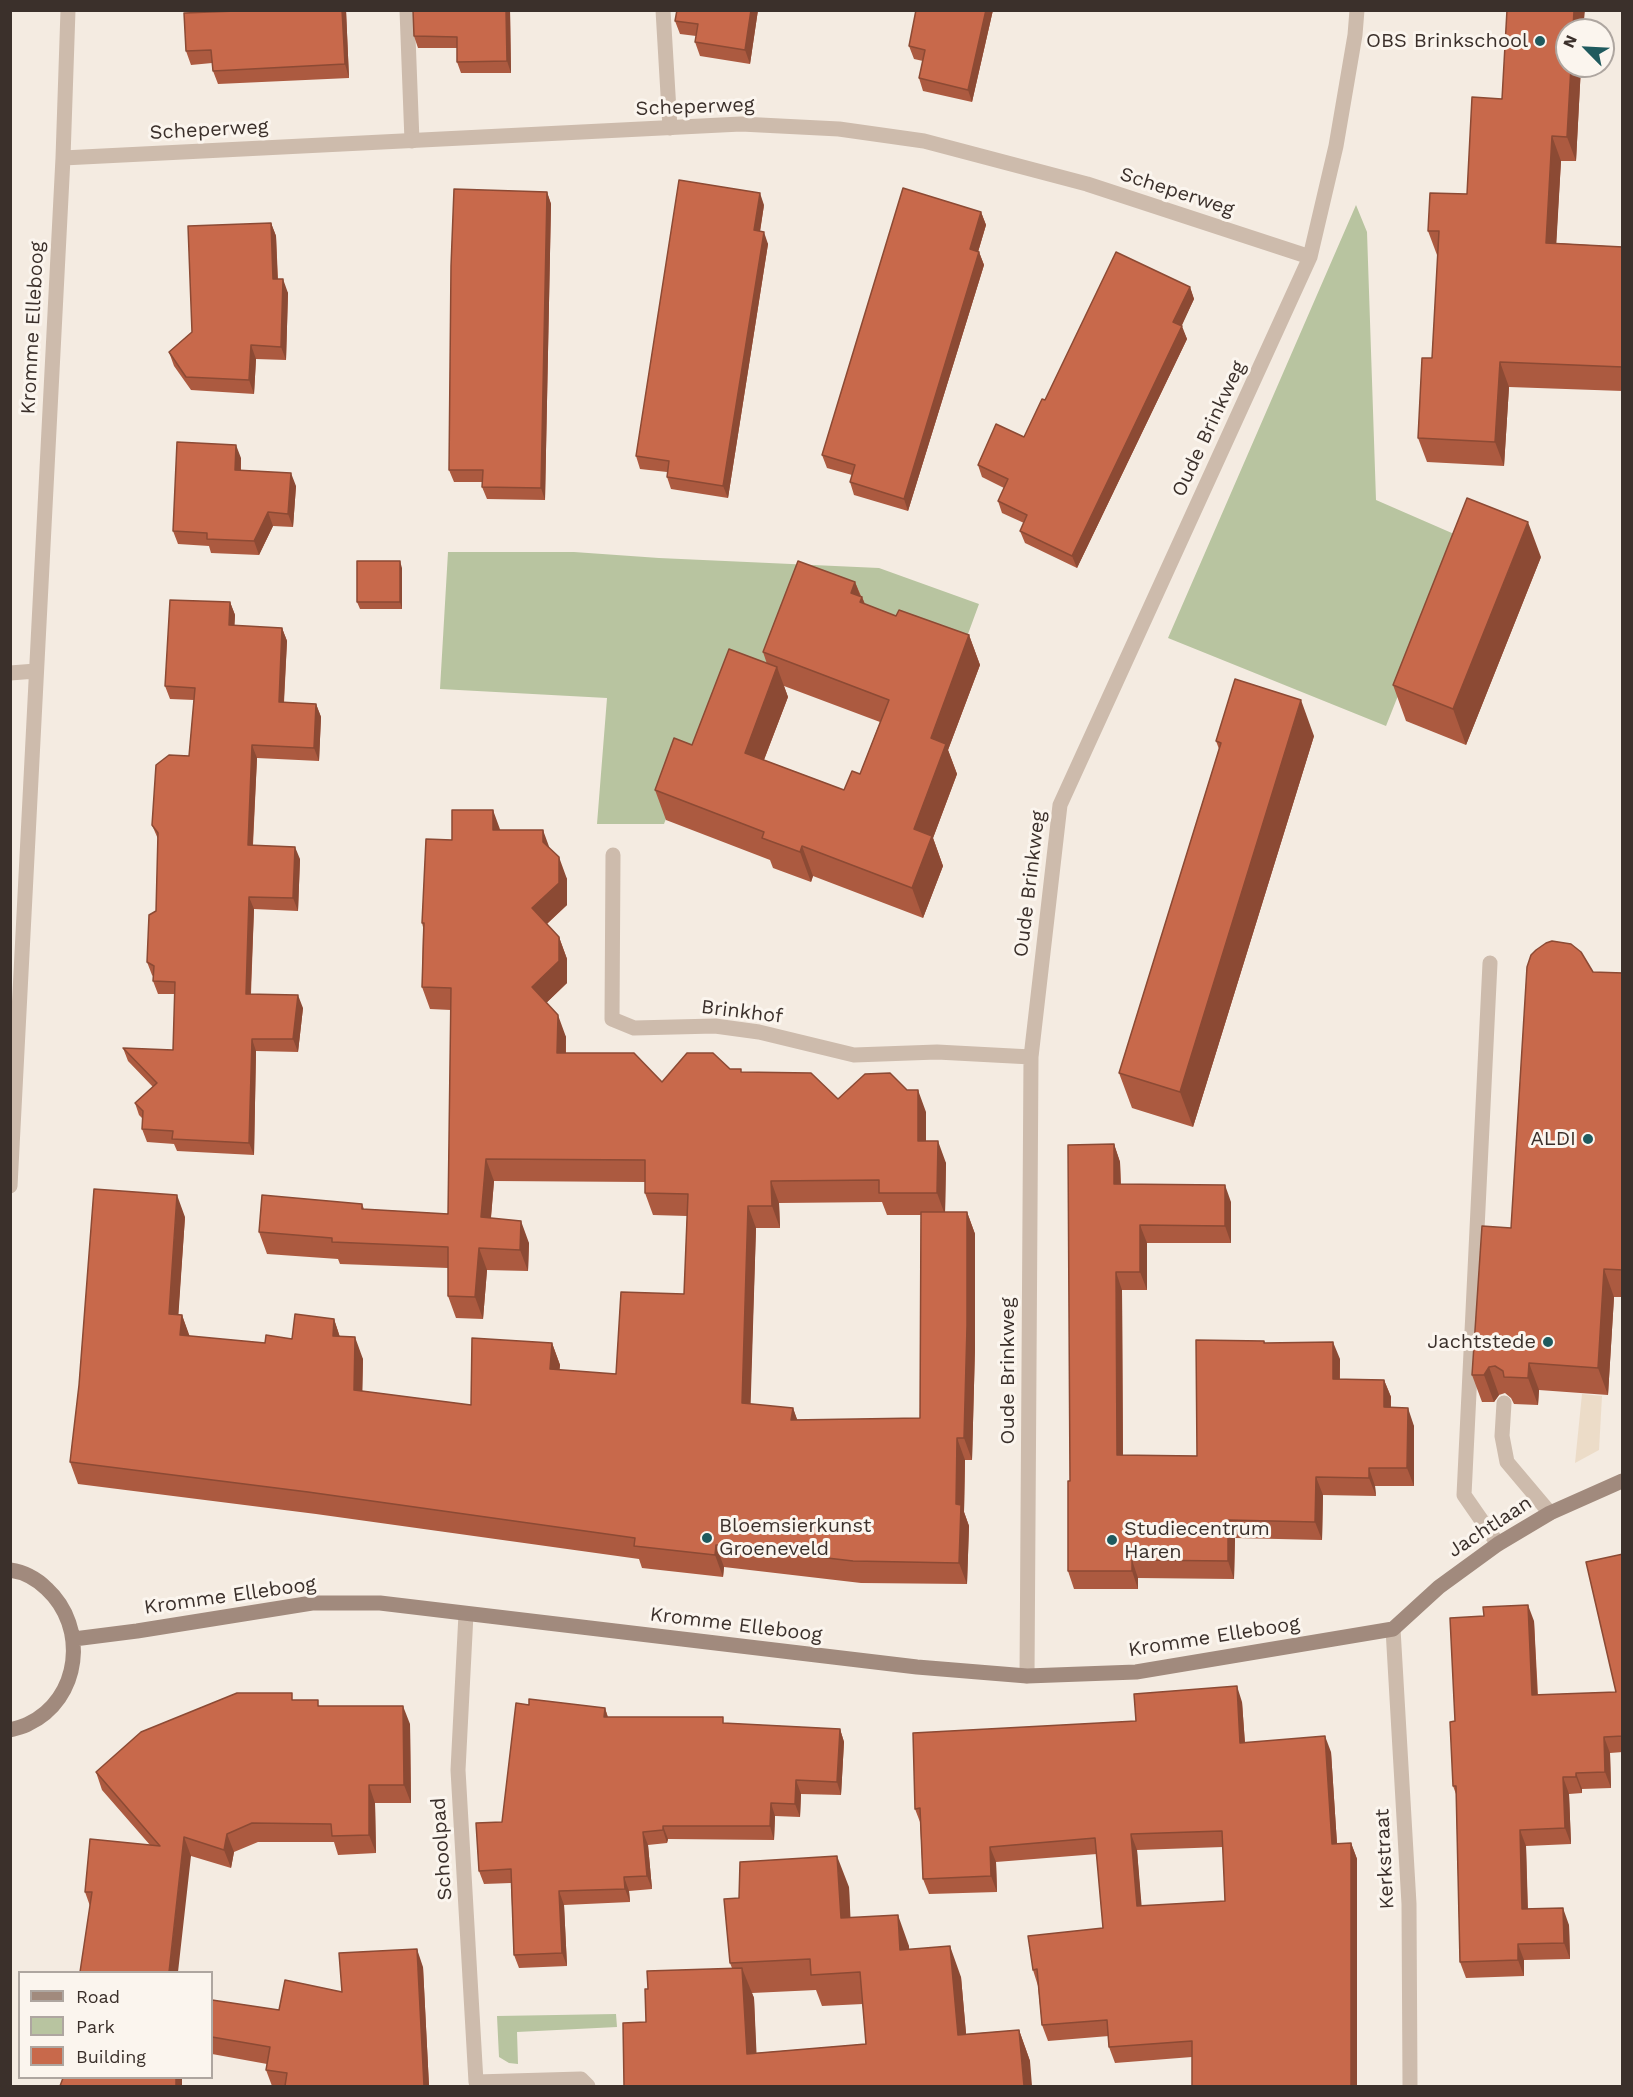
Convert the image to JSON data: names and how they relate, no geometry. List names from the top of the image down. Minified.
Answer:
{"streets":{"street":["Scheperweg","Kromme Elleboog","Oude Brinkweg","Brinkhof","Jachtlaan","Schoolpad","Kerkstraat"]},"crossings":[["Scheperweg","Kromme Elleboog"],["Scheperweg","Oude Brinkweg"],["Kromme Elleboog","Oude Brinkweg"],["Kromme Elleboog","Jachtlaan"],["Kromme Elleboog","Schoolpad"],["Kromme Elleboog","Kerkstraat"],["Oude Brinkweg","Brinkhof"],["Jachtlaan","Kerkstraat"]],"places":["OBS Brinkschool","ALDI","Jachtstede","Bloemsierkunst Groeneveld","Studiecentrum Haren"],"legend":["Road","Park","Building"],"north":"top left"}
